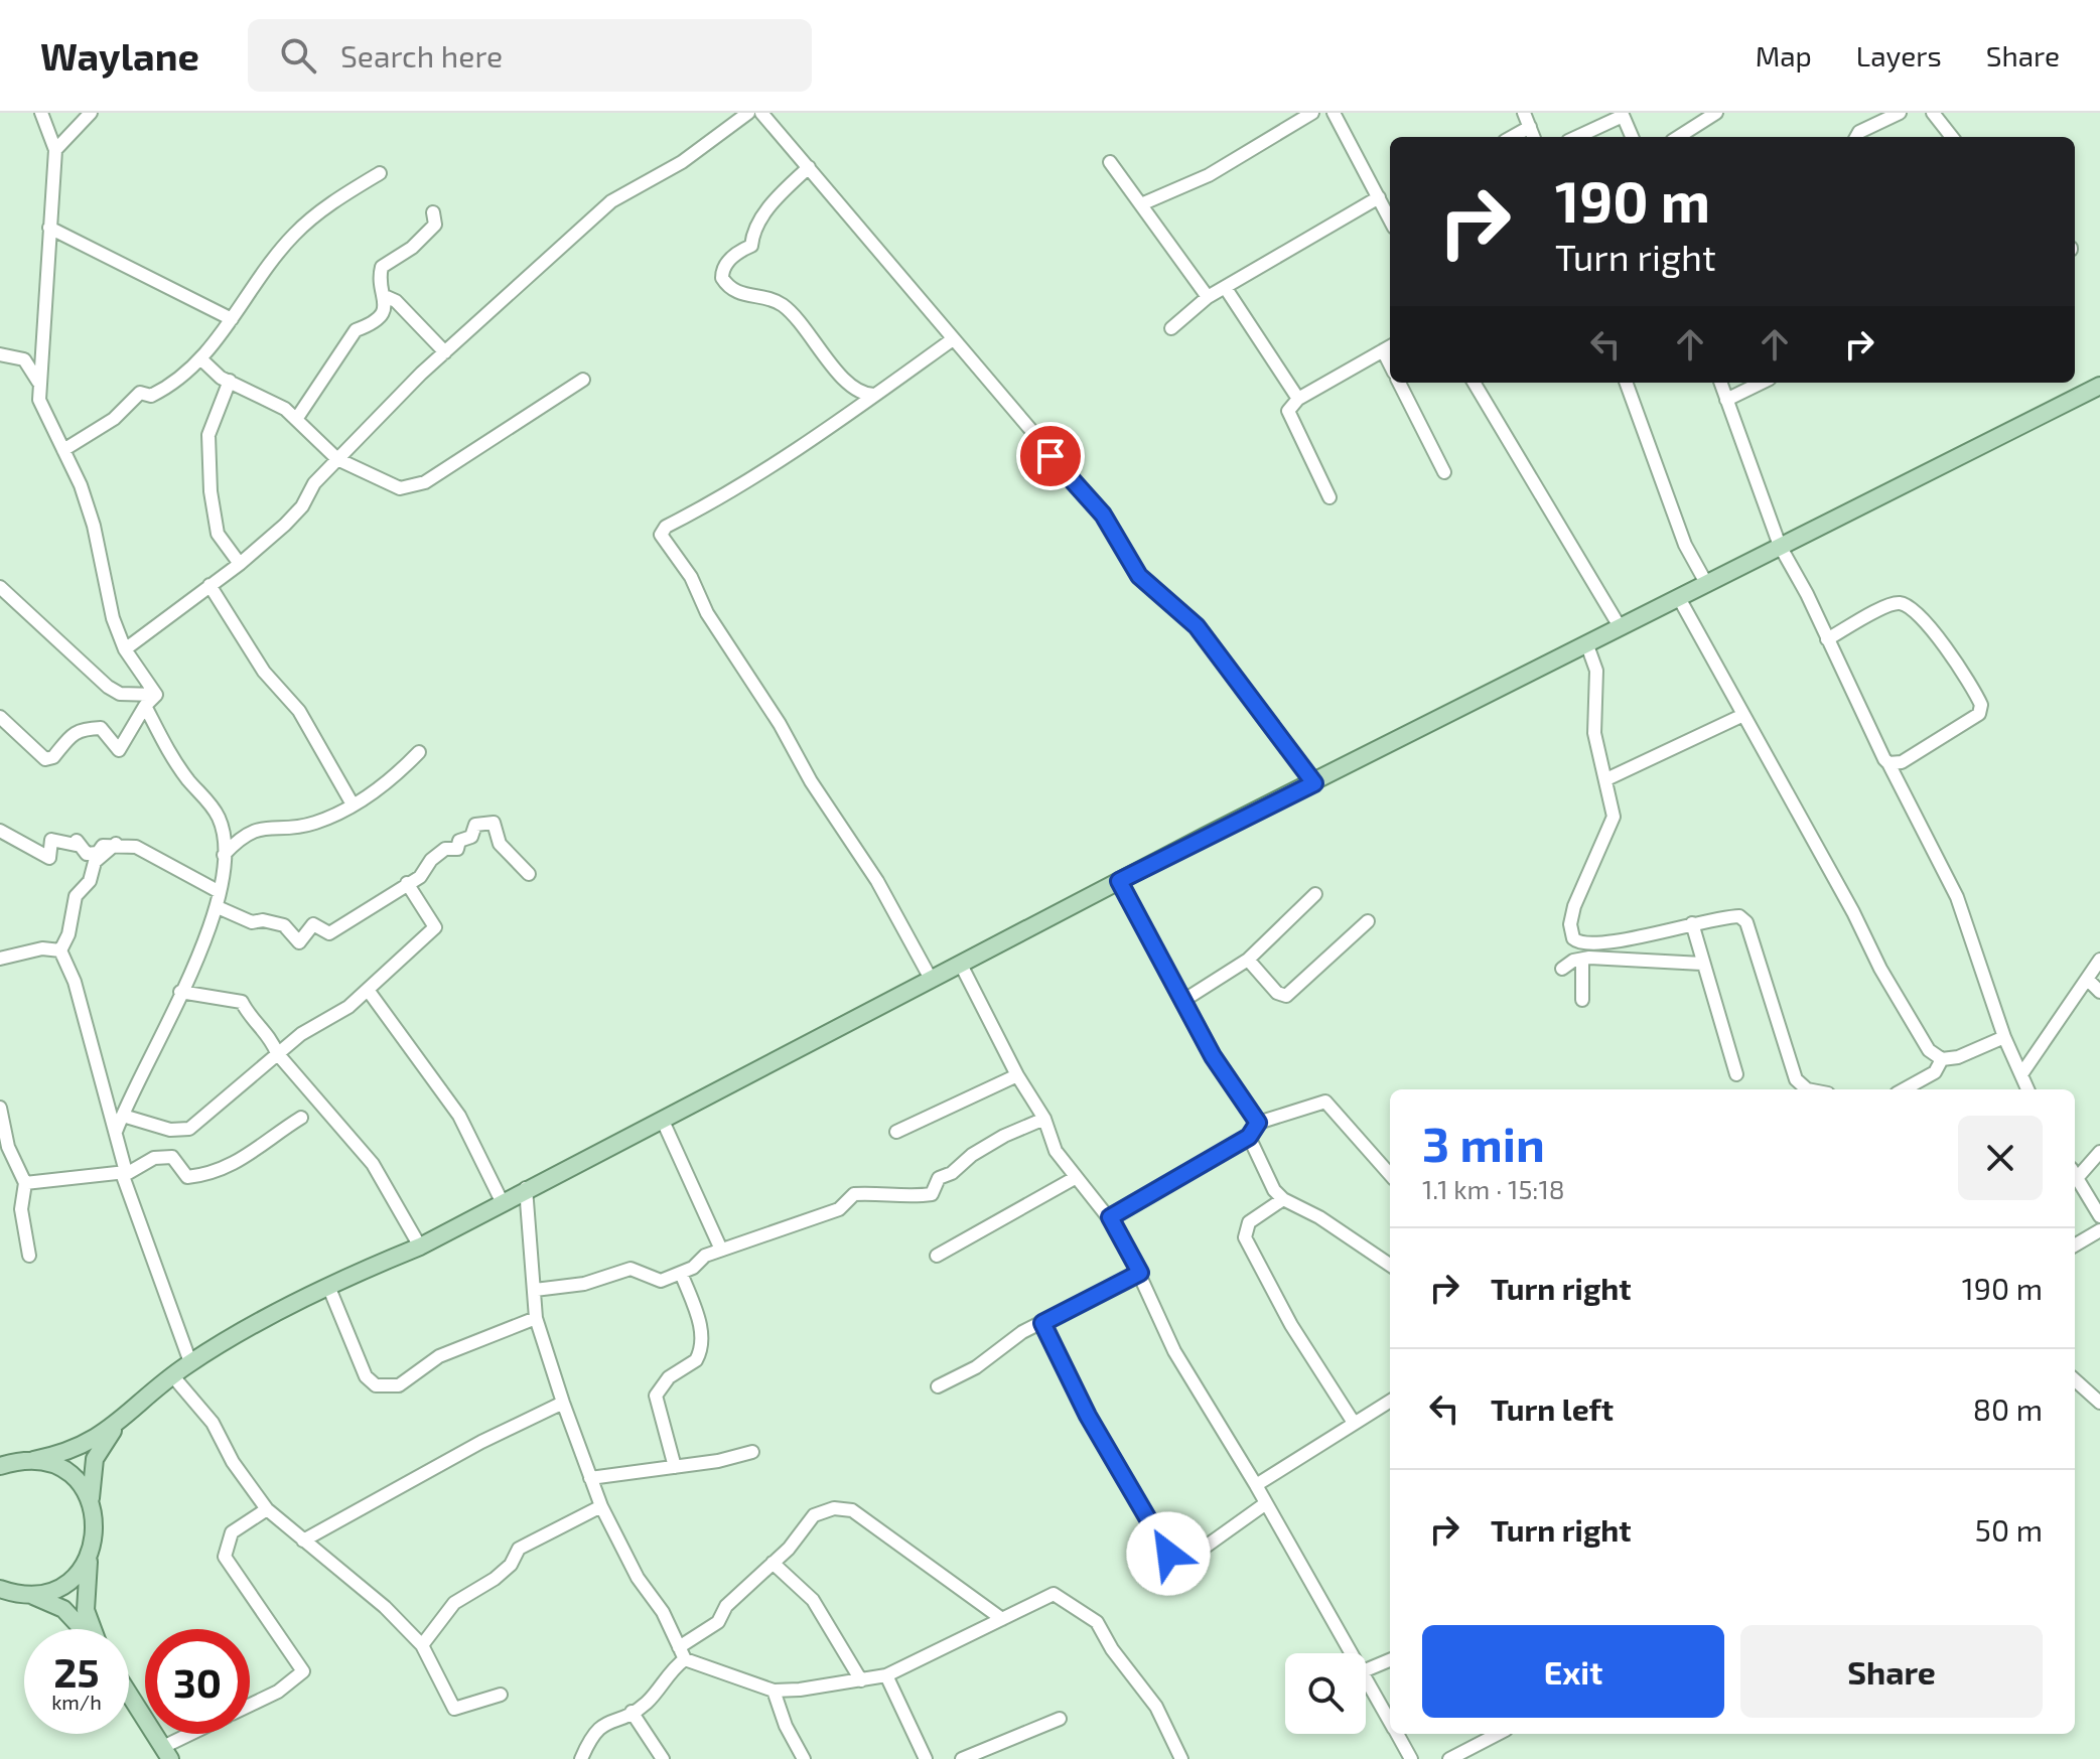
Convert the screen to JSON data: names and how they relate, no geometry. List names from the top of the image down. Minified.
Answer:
{"page":{"header":"Waylane","search":"Search here","nav":["Map","Layers","Share"],"turn":["190 m","Turn right"],"heading":["3 min","1.1 km · 15:18"],"list":[{"name":"Turn right","value":"190 m"},{"name":"Turn left","value":"80 m"},{"name":"Turn right","value":"50 m"}],"buttons":["Exit","Share"],"speed":"25 km/h","limit":"30"}}
